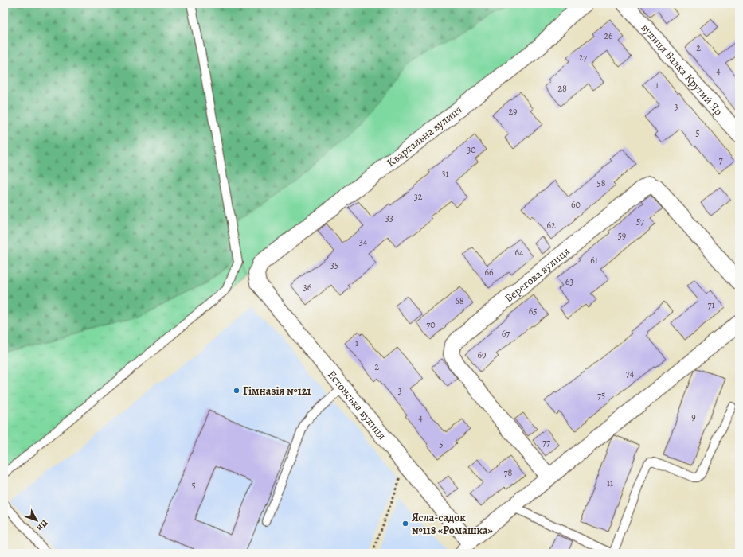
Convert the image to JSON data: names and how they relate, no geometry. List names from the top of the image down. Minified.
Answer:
{"streets":{"street":["вулиця Балка Крутий Яр","Квартальна вулиця","Берегова вулиця","Естонська вулиця"]},"crossings":[["Квартальна вулиця","Естонська вулиця"]],"places":["Гімназія №121","Ясла-садок №118 «Ромашка»"],"house_numbers":["26","2","27","4","1","28","3","29","5","30","7","31","58","32","60","33","57","62","59","34","64","61","35","66","63","36","68","71","65","70","67","1","69","2","74","3","75","9","4","77","5","78","11","5"],"north":"bottom right"}
